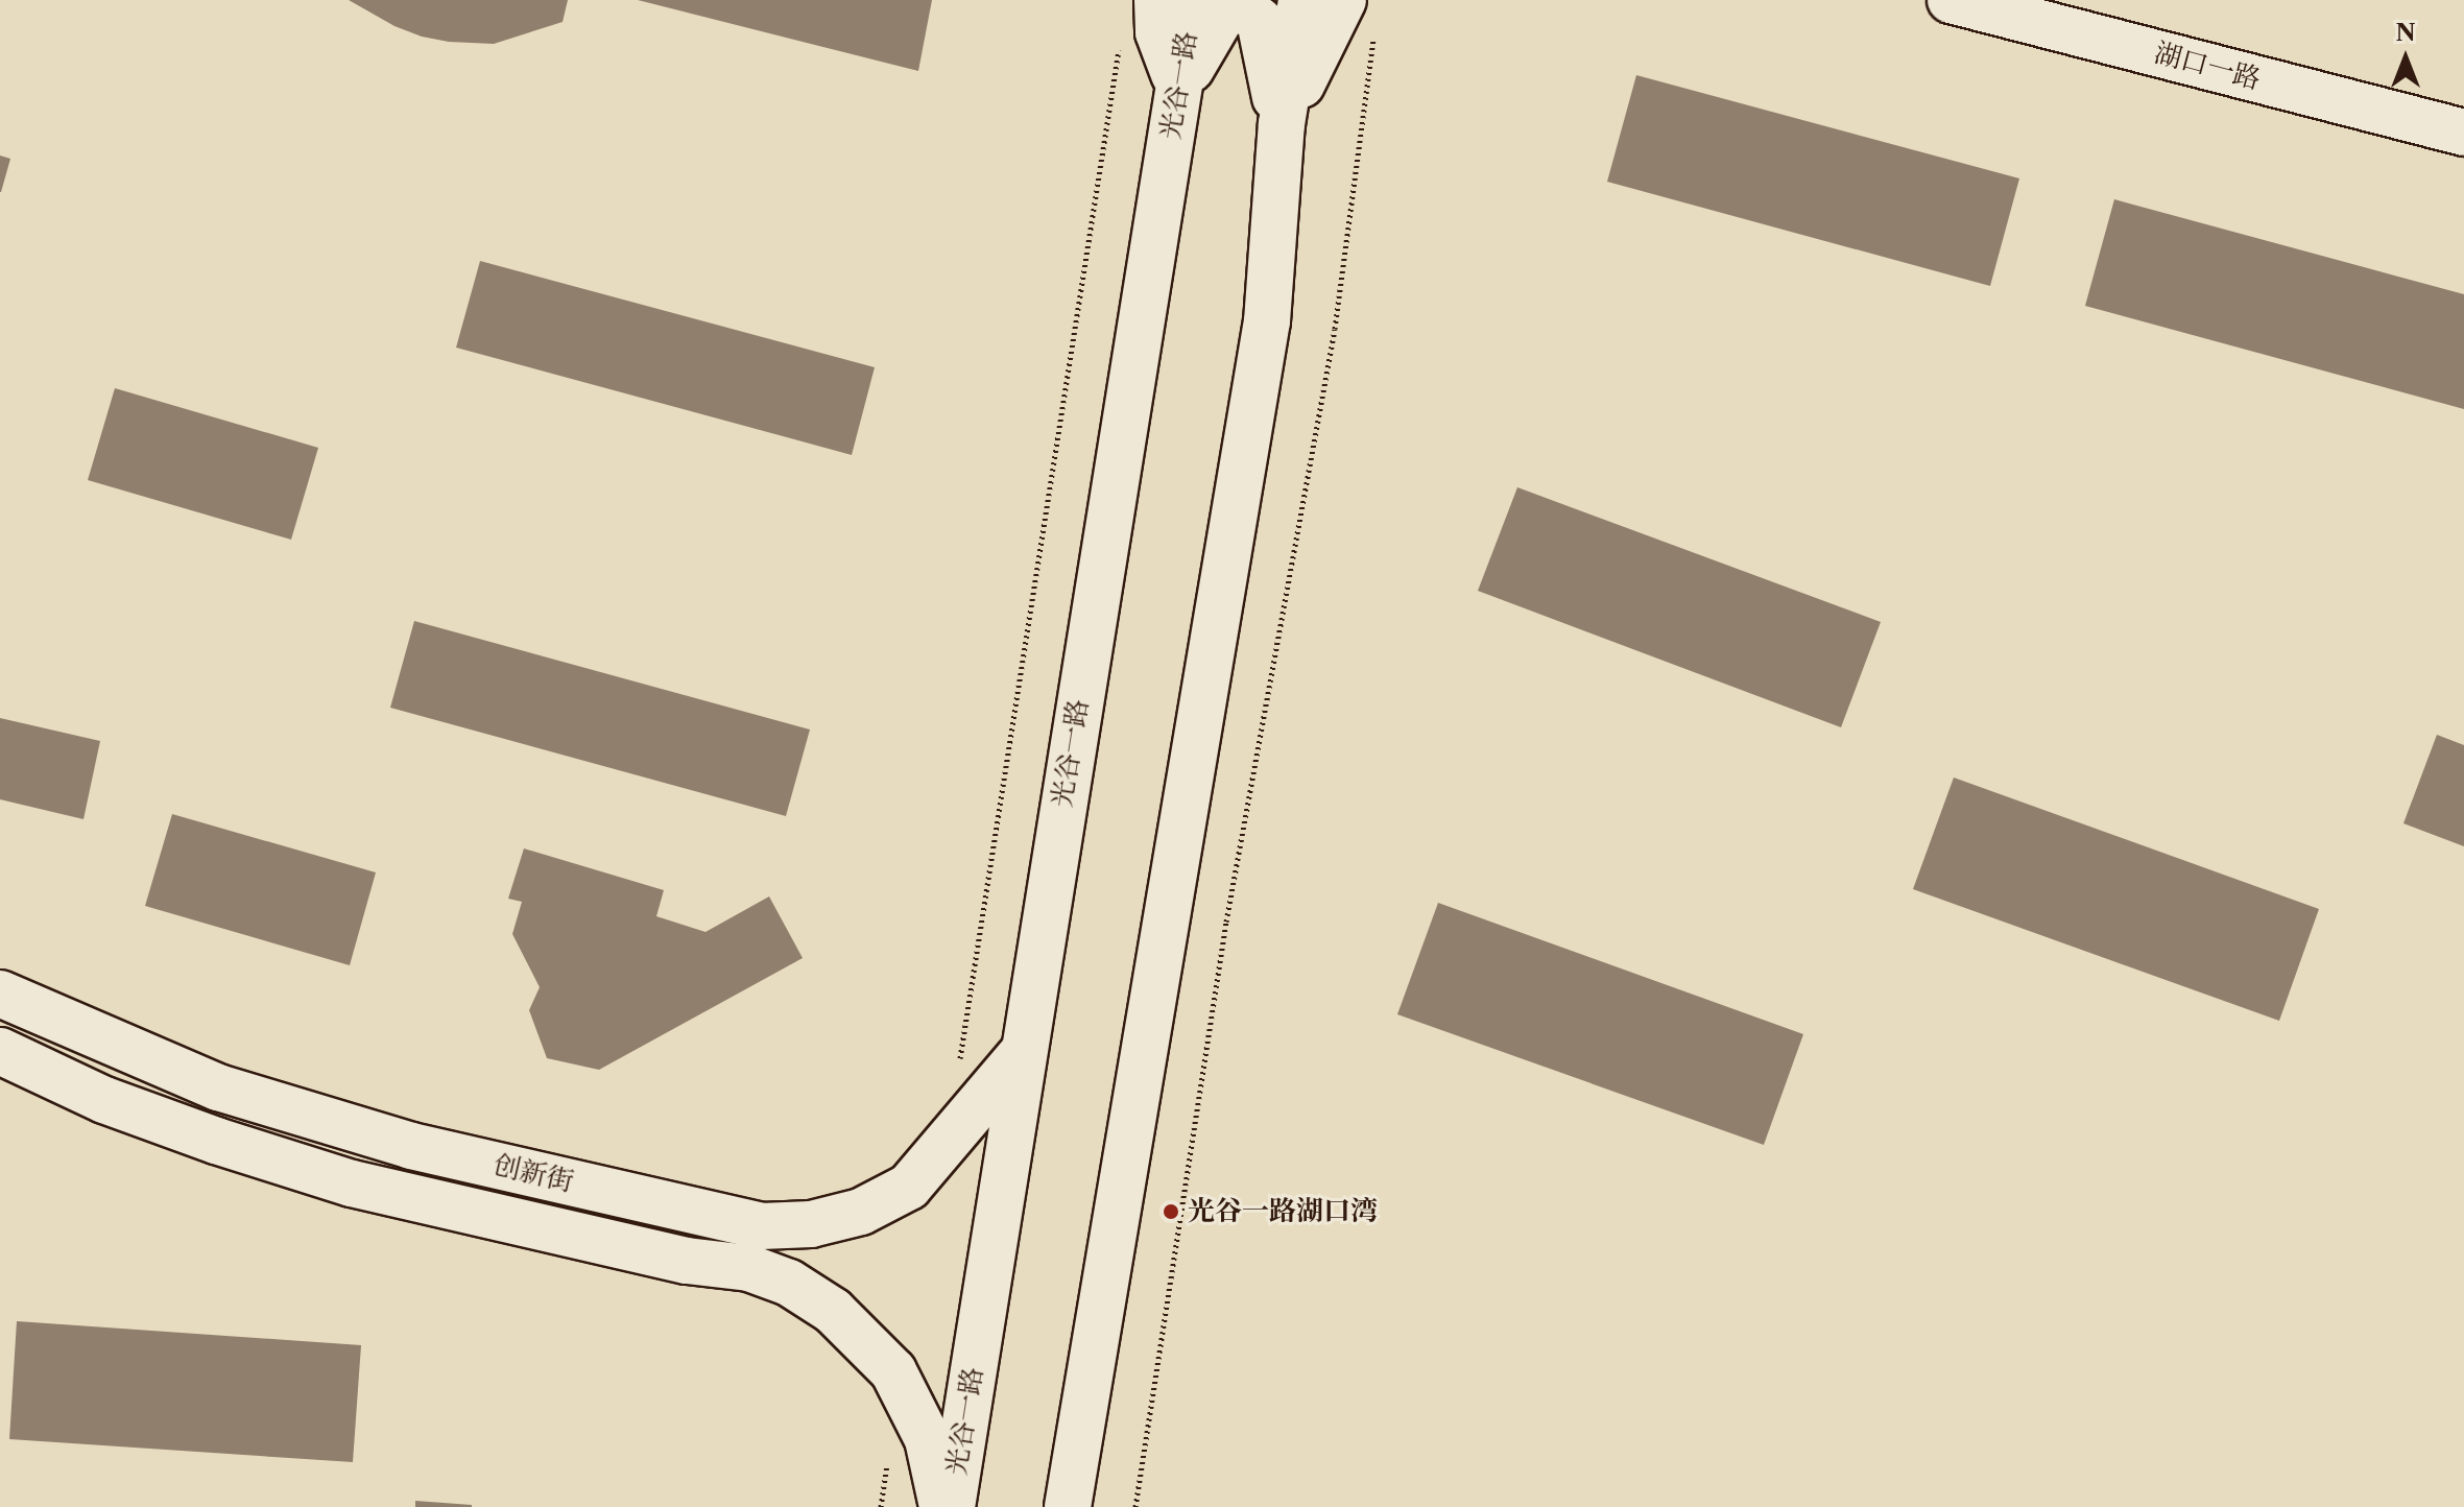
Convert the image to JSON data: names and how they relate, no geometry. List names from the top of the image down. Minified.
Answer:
{"streets":{"main road":["湖口一路","光谷一路","创新街"]},"crossings":[["光谷一路","创新街"]],"places":["光谷一路湖口湾"],"north":"top"}
